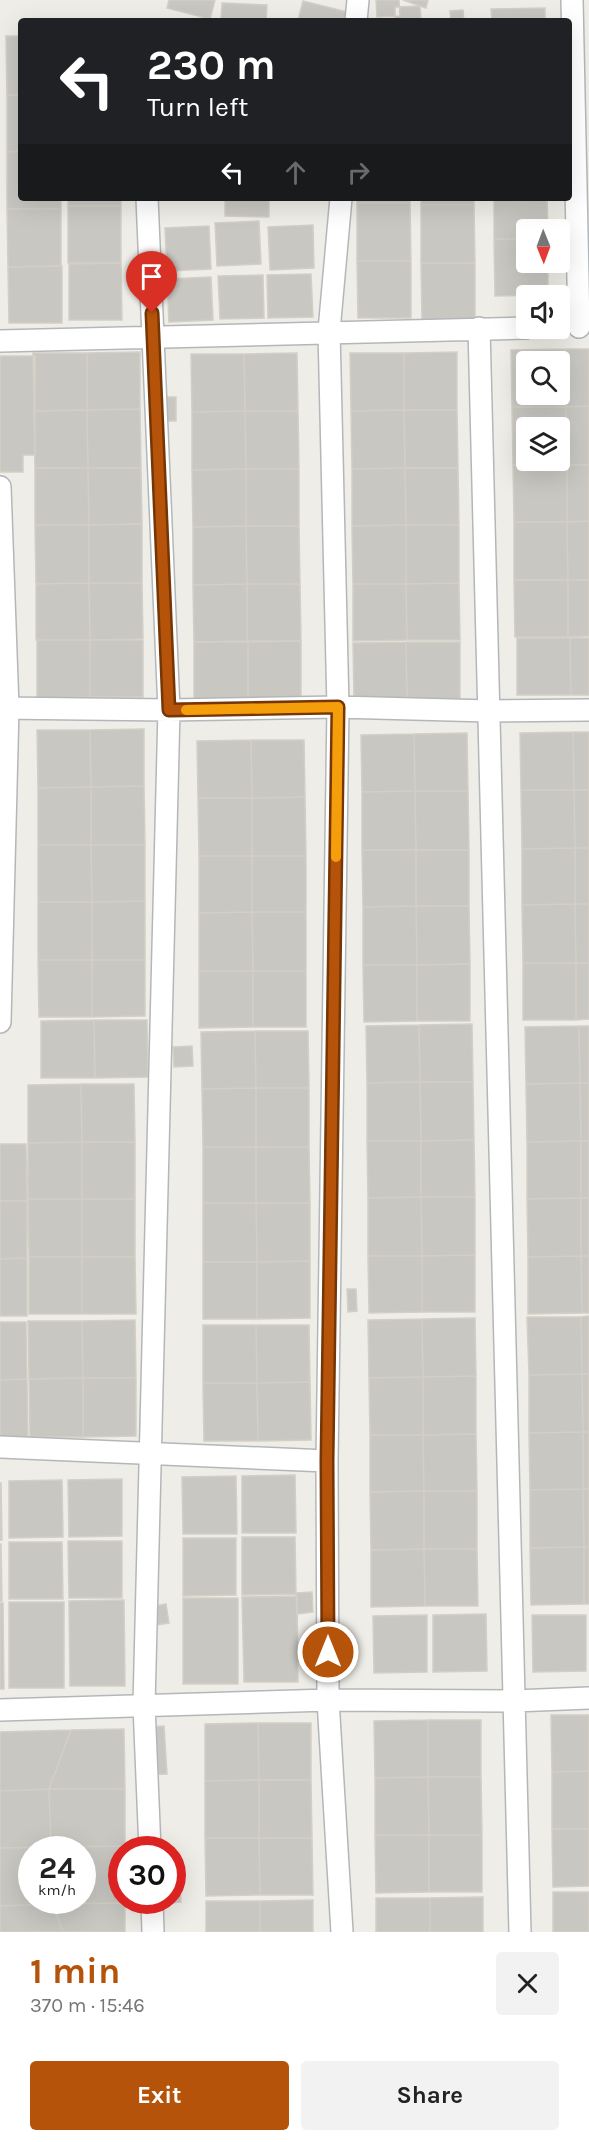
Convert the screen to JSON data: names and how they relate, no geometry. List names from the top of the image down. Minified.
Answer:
{"north":"bottom","page":{"turn":["230 m","Turn left"],"speed":"24 km/h","limit":"30","heading":["1 min","370 m · 15:46"],"buttons":["Exit","Share"]}}
